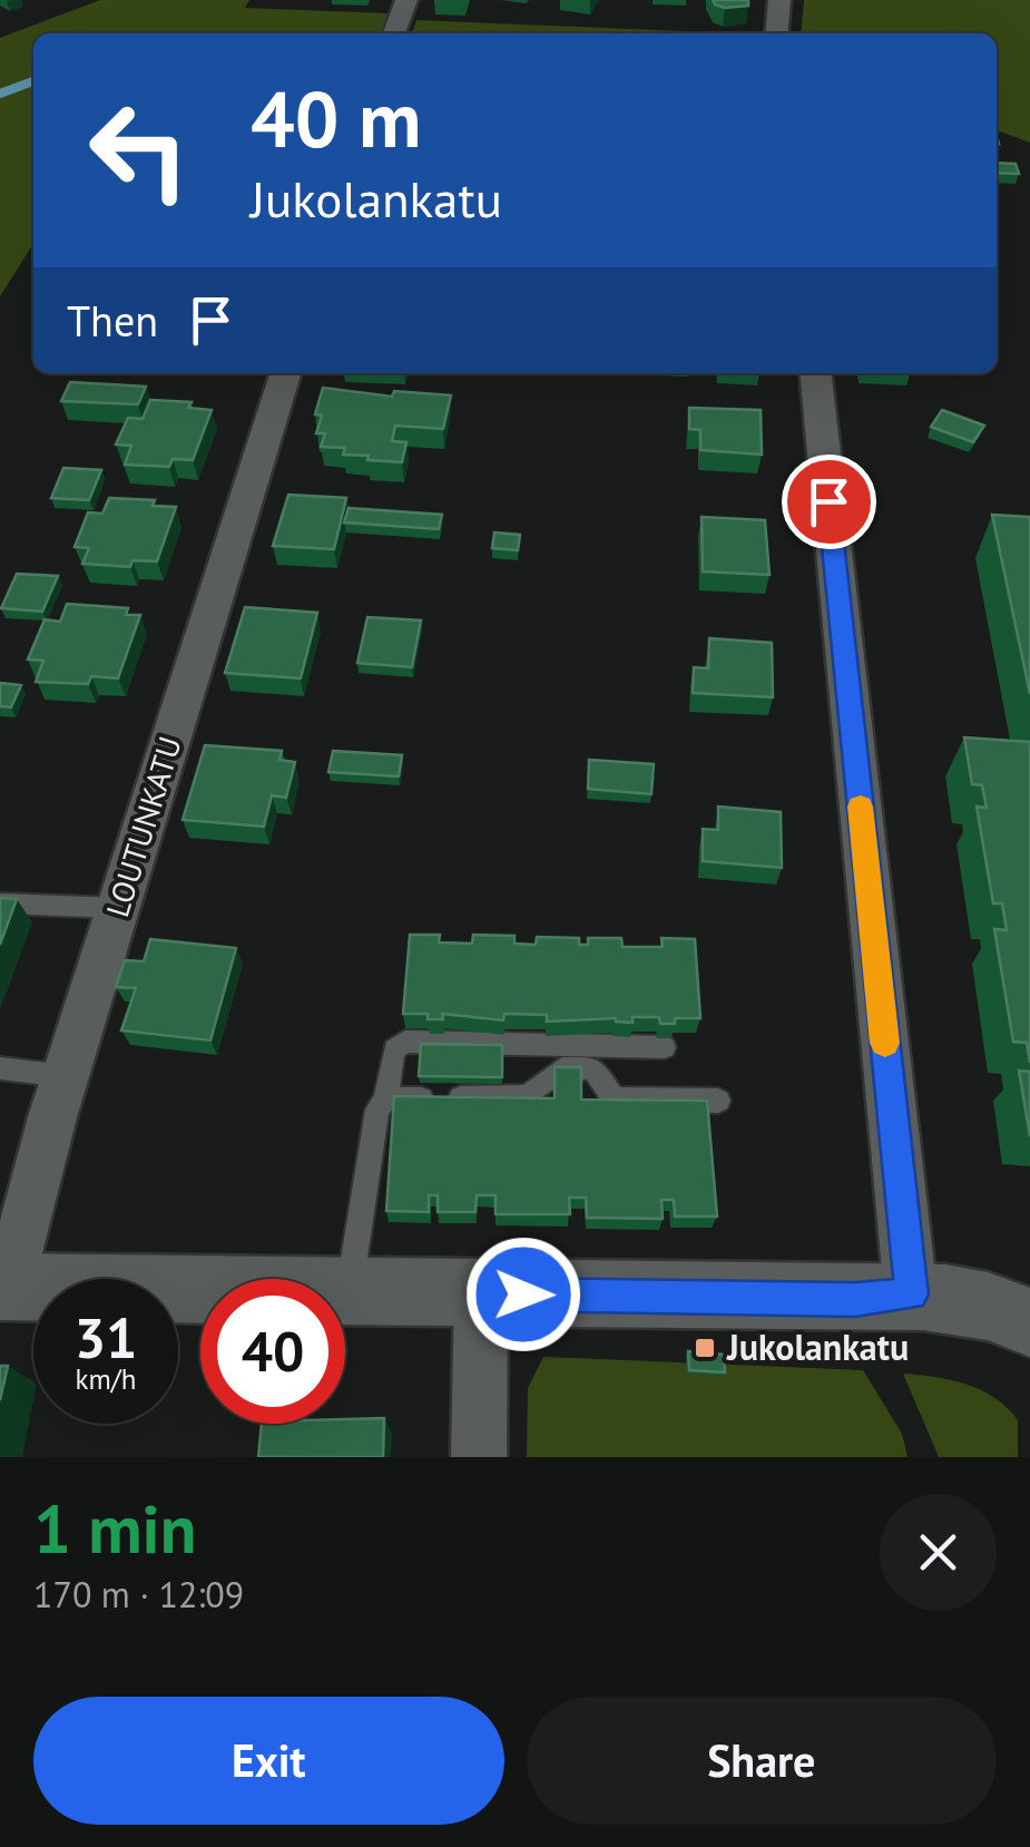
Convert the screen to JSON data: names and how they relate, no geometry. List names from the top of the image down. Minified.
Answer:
{"streets":{"street":["LOUTUNKATU"]},"places":{"transit":["Jukolankatu"]},"page":{"turn":["40 m","Jukolankatu"],"then":"Then","speed":"31 km/h","limit":"40","heading":["1 min","170 m · 12:09"],"buttons":["Exit","Share"]}}
